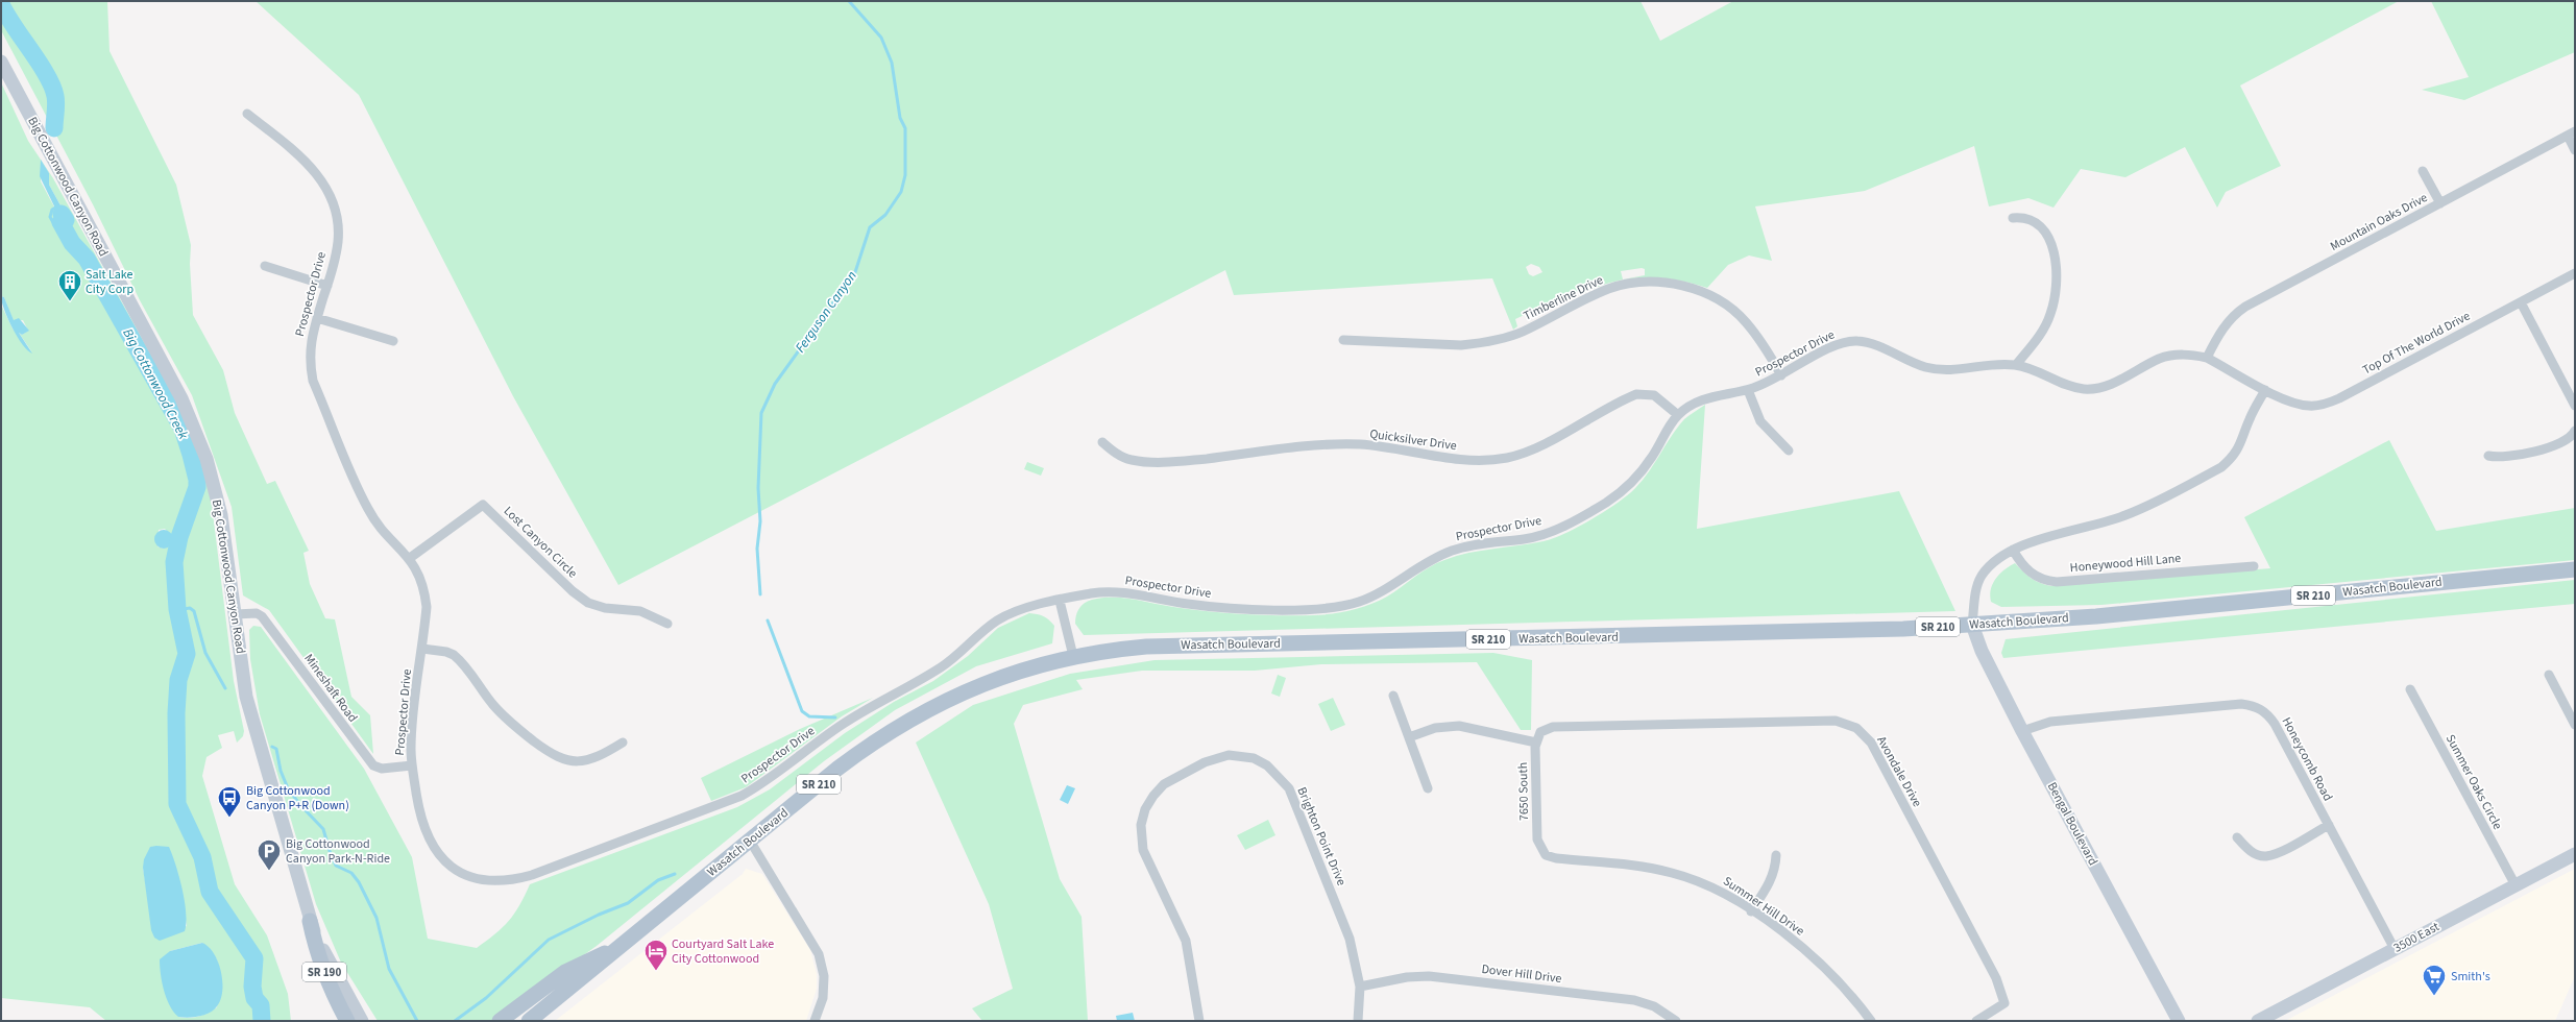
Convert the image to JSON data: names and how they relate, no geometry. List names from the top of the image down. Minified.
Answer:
{"streets":{"main road":["Big Cottonwood Canyon Road","Wasatch Boulevard","SR 210","Bengal Boulevard","3500 East","SR 190"],"street":["Mountain Oaks Drive","Prospector Drive","Timberline Drive","Top Of The World Drive","Quicksilver Drive","Lost Canyon Circle","Honeywood Hill Lane","Mineshaft Road","Honeycomb Road","Avondale Drive","Summer Oaks Circle","7650 South","Brighton Point Drive","Summer Hill Drive","Dover Hill Drive"]},"crossings":[["Big Cottonwood Canyon Road","Mineshaft Road"],["Big Cottonwood Canyon Road","SR 190"],["Mountain Oaks Drive","Prospector Drive"],["Prospector Drive","Timberline Drive"],["Prospector Drive","Top Of The World Drive"],["Prospector Drive","Quicksilver Drive"],["Prospector Drive","Lost Canyon Circle"],["Prospector Drive","Mineshaft Road"],["Wasatch Boulevard","Bengal Boulevard"],["Honeycomb Road","Bengal Boulevard"],["Honeycomb Road","3500 East"],["Avondale Drive","7650 South"],["Summer Oaks Circle","3500 East"],["7650 South","Summer Hill Drive"],["Brighton Point Drive","Dover Hill Drive"]],"water":["Ferguson Canyon","Big Cottonwood Creek"],"places":{"building":["Salt Lake City Corp"],"bus stop":["Big Cottonwood Canyon P+R (Down)"],"parking":["Big Cottonwood Canyon Park-N-Ride"],"hotel":["Courtyard Salt Lake City Cottonwood"],"supermarket":["Smith's"]}}
